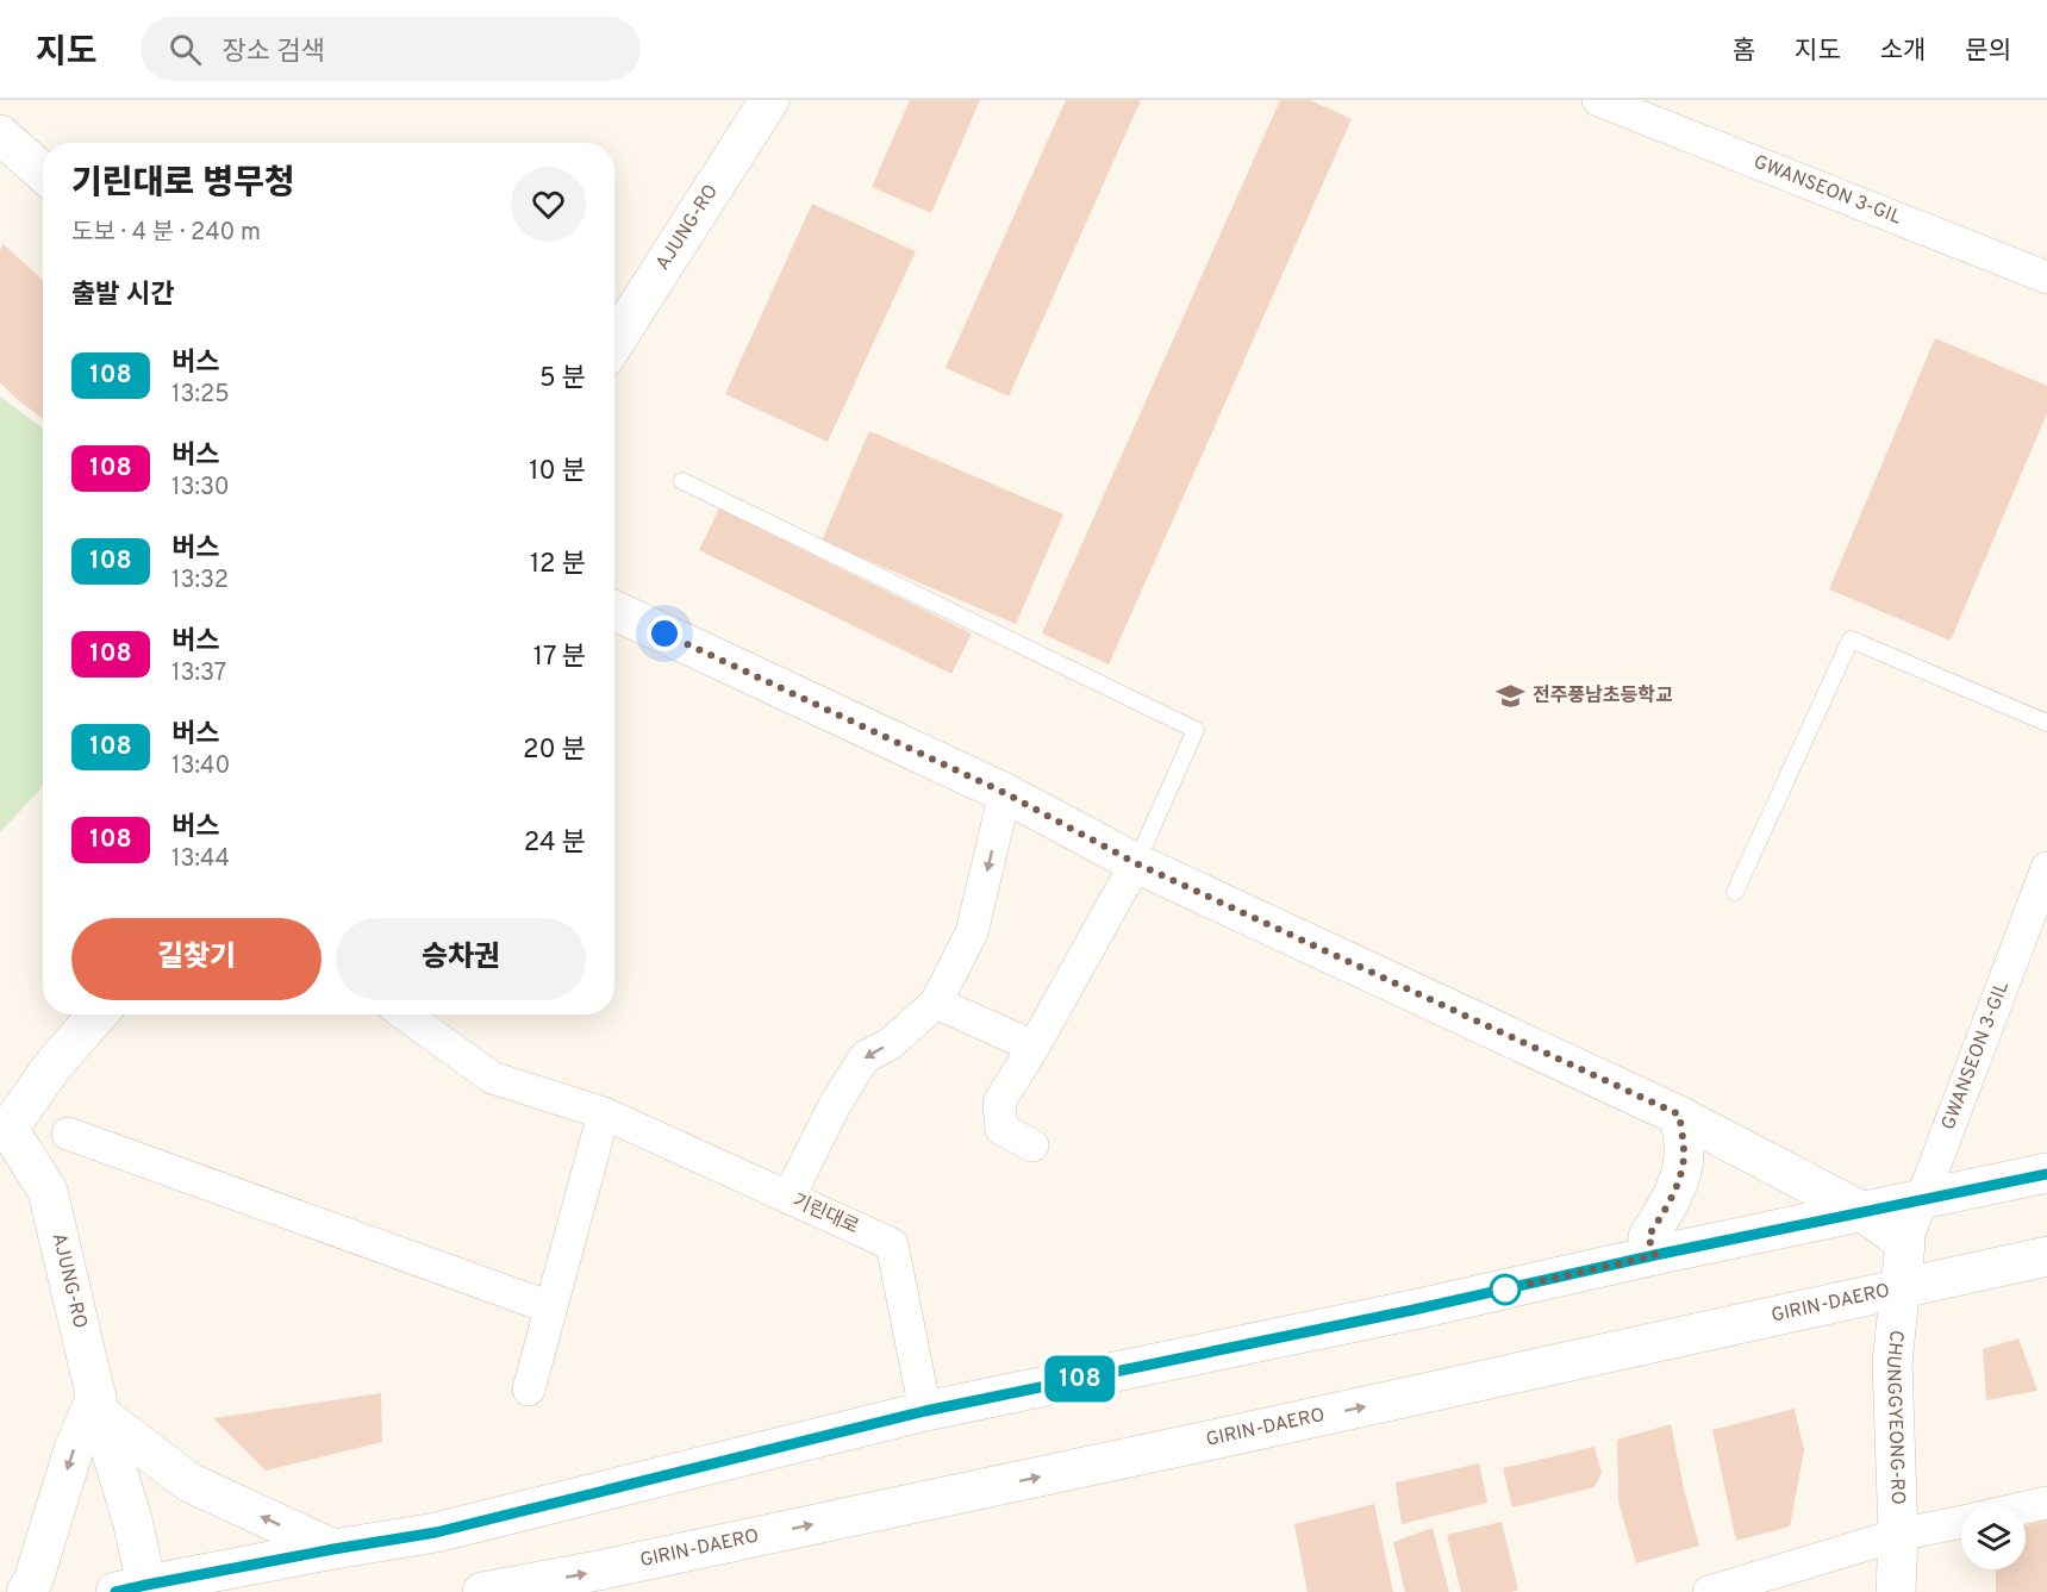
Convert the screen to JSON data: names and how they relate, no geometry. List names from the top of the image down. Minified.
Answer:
{"streets":{"street":["GWANSEON 3-GIL","AJUNG-RO","기린대로","GIRIN-DAERO","CHUNGGYEONG-RO"]},"crossings":[["GWANSEON 3-GIL","CHUNGGYEONG-RO"],["GIRIN-DAERO","CHUNGGYEONG-RO"]],"places":{"school or university":["전주풍남초등학교"]},"lines":["bus line 108"],"page":{"header":"지도","search":"장소 검색","nav":["홈","지도","소개","문의"],"on_map":"108","heading":[["기린대로 병무청","도보 · 4 분 · 240 m"],"출발 시간"],"list":[{"mark":"108","name":"버스","note":"13:25","value":"5 분"},{"mark":"108","name":"버스","note":"13:30","value":"10 분"},{"mark":"108","name":"버스","note":"13:32","value":"12 분"},{"mark":"108","name":"버스","note":"13:37","value":"17 분"},{"mark":"108","name":"버스","note":"13:40","value":"20 분"},{"mark":"108","name":"버스","note":"13:44","value":"24 분"}],"buttons":["길찾기","승차권"]}}
